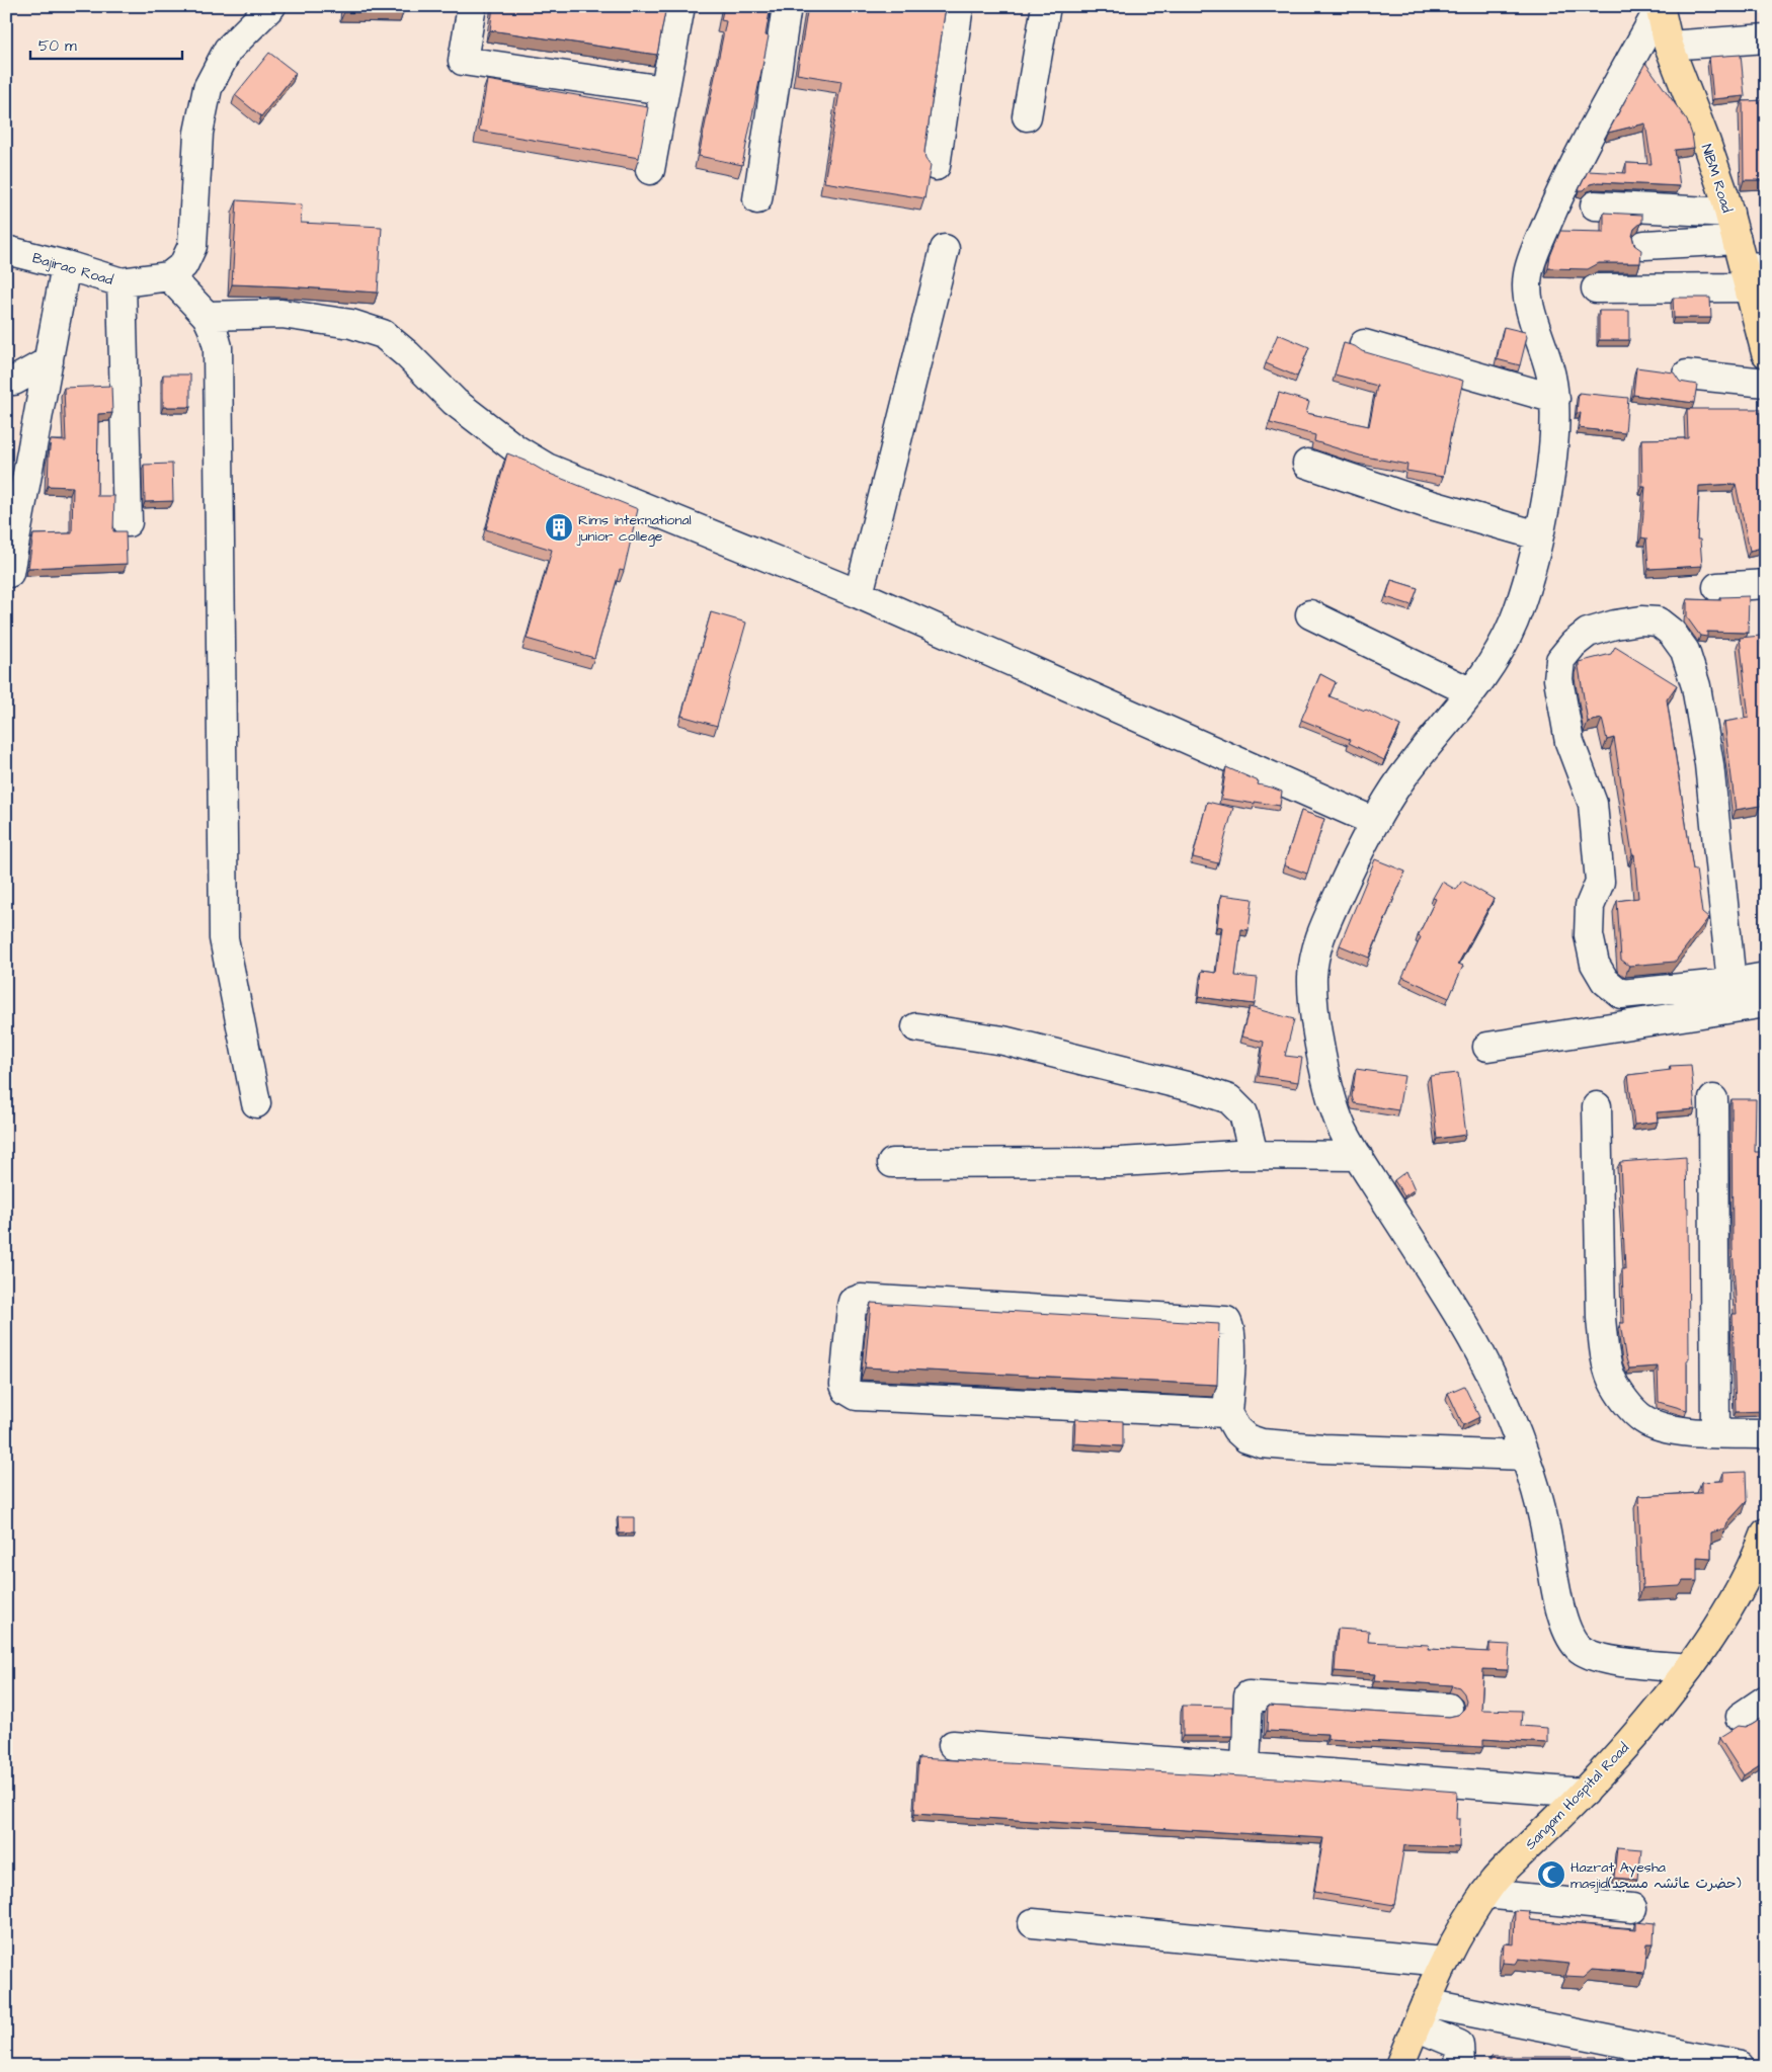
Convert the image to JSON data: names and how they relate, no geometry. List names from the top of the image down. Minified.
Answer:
{"streets":{"main road":["NIBM Road","Sangam Hospital Road"],"street":["Bajirao Road"]},"places":{"building":["Rims international junior college"],"mosque":["Hazrat Ayesha masjid(حضرت عائشہ مسجد)"]},"scale_bar":"50 m"}
